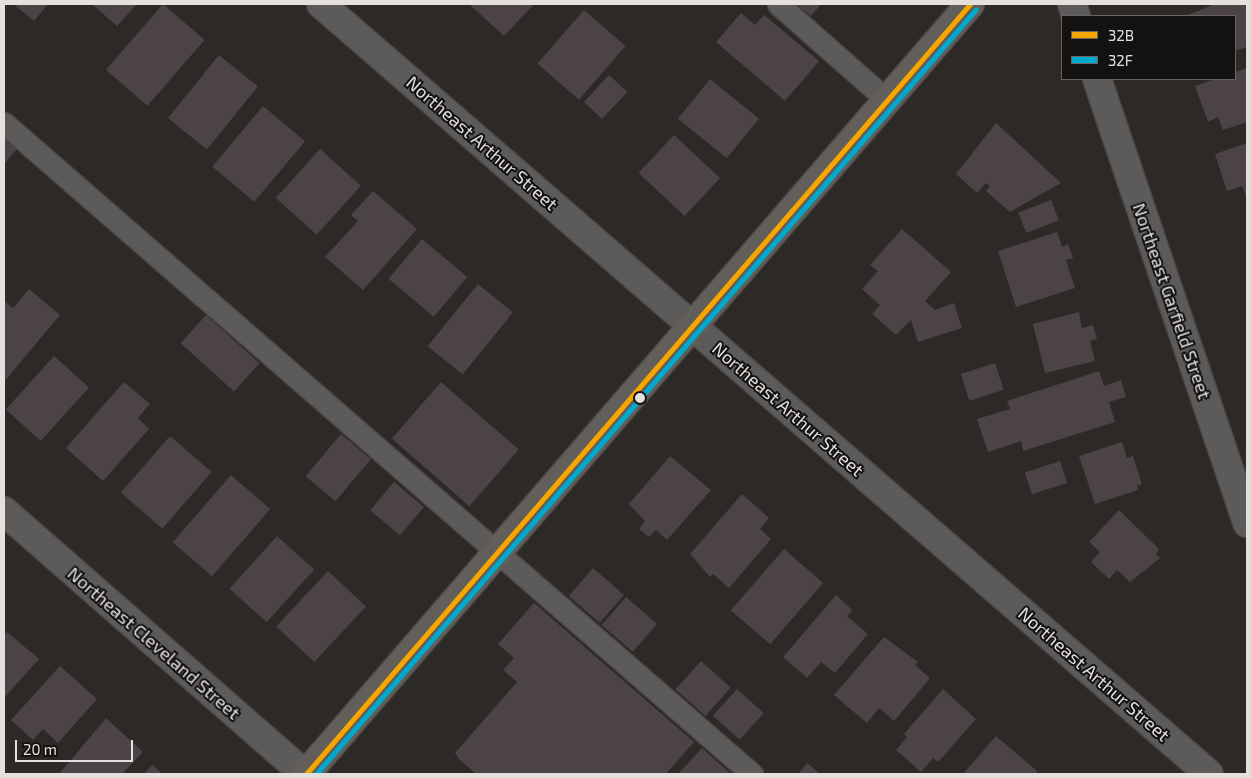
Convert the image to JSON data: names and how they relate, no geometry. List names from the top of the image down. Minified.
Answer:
{"streets":{"street":["Northeast Arthur Street","Northeast Garfield Street","Northeast Cleveland Street"]},"lines":["transit line 32B","transit line 32F"],"legend":["32B","32F"],"scale_bar":"20 m"}
